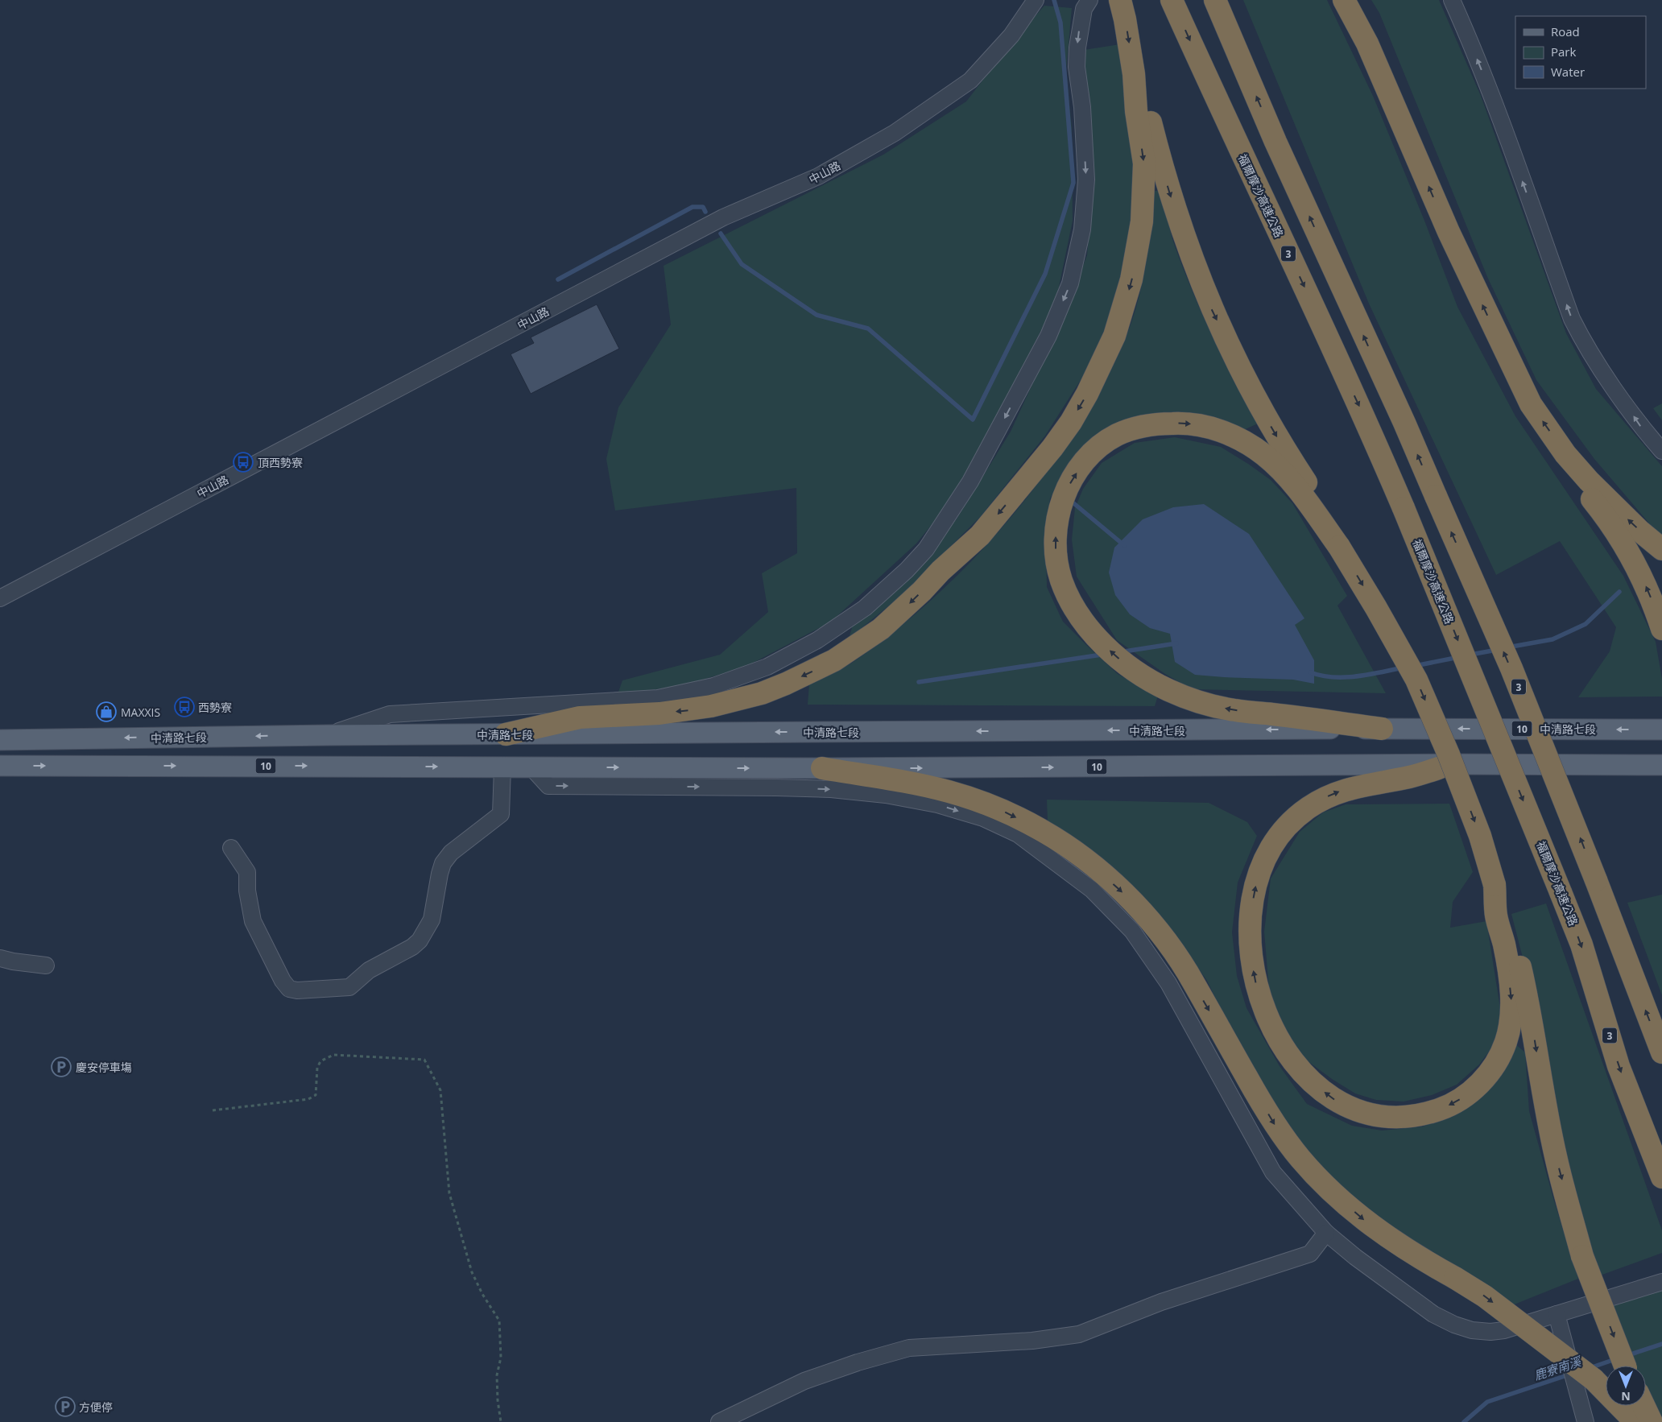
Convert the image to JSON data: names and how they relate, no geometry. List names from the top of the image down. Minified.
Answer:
{"streets":{"highway":["福爾摩沙高速公路","3"],"main road":["10","中清路七段"],"street":["中山路"]},"water":["鹿寮南溪"],"places":{"bus stop":["頂西勢寮","西勢寮"],"shop":["MAXXIS"],"parking":["慶安停車塲","方便停"]},"legend":["Road","Park","Water"],"north":"bottom"}
